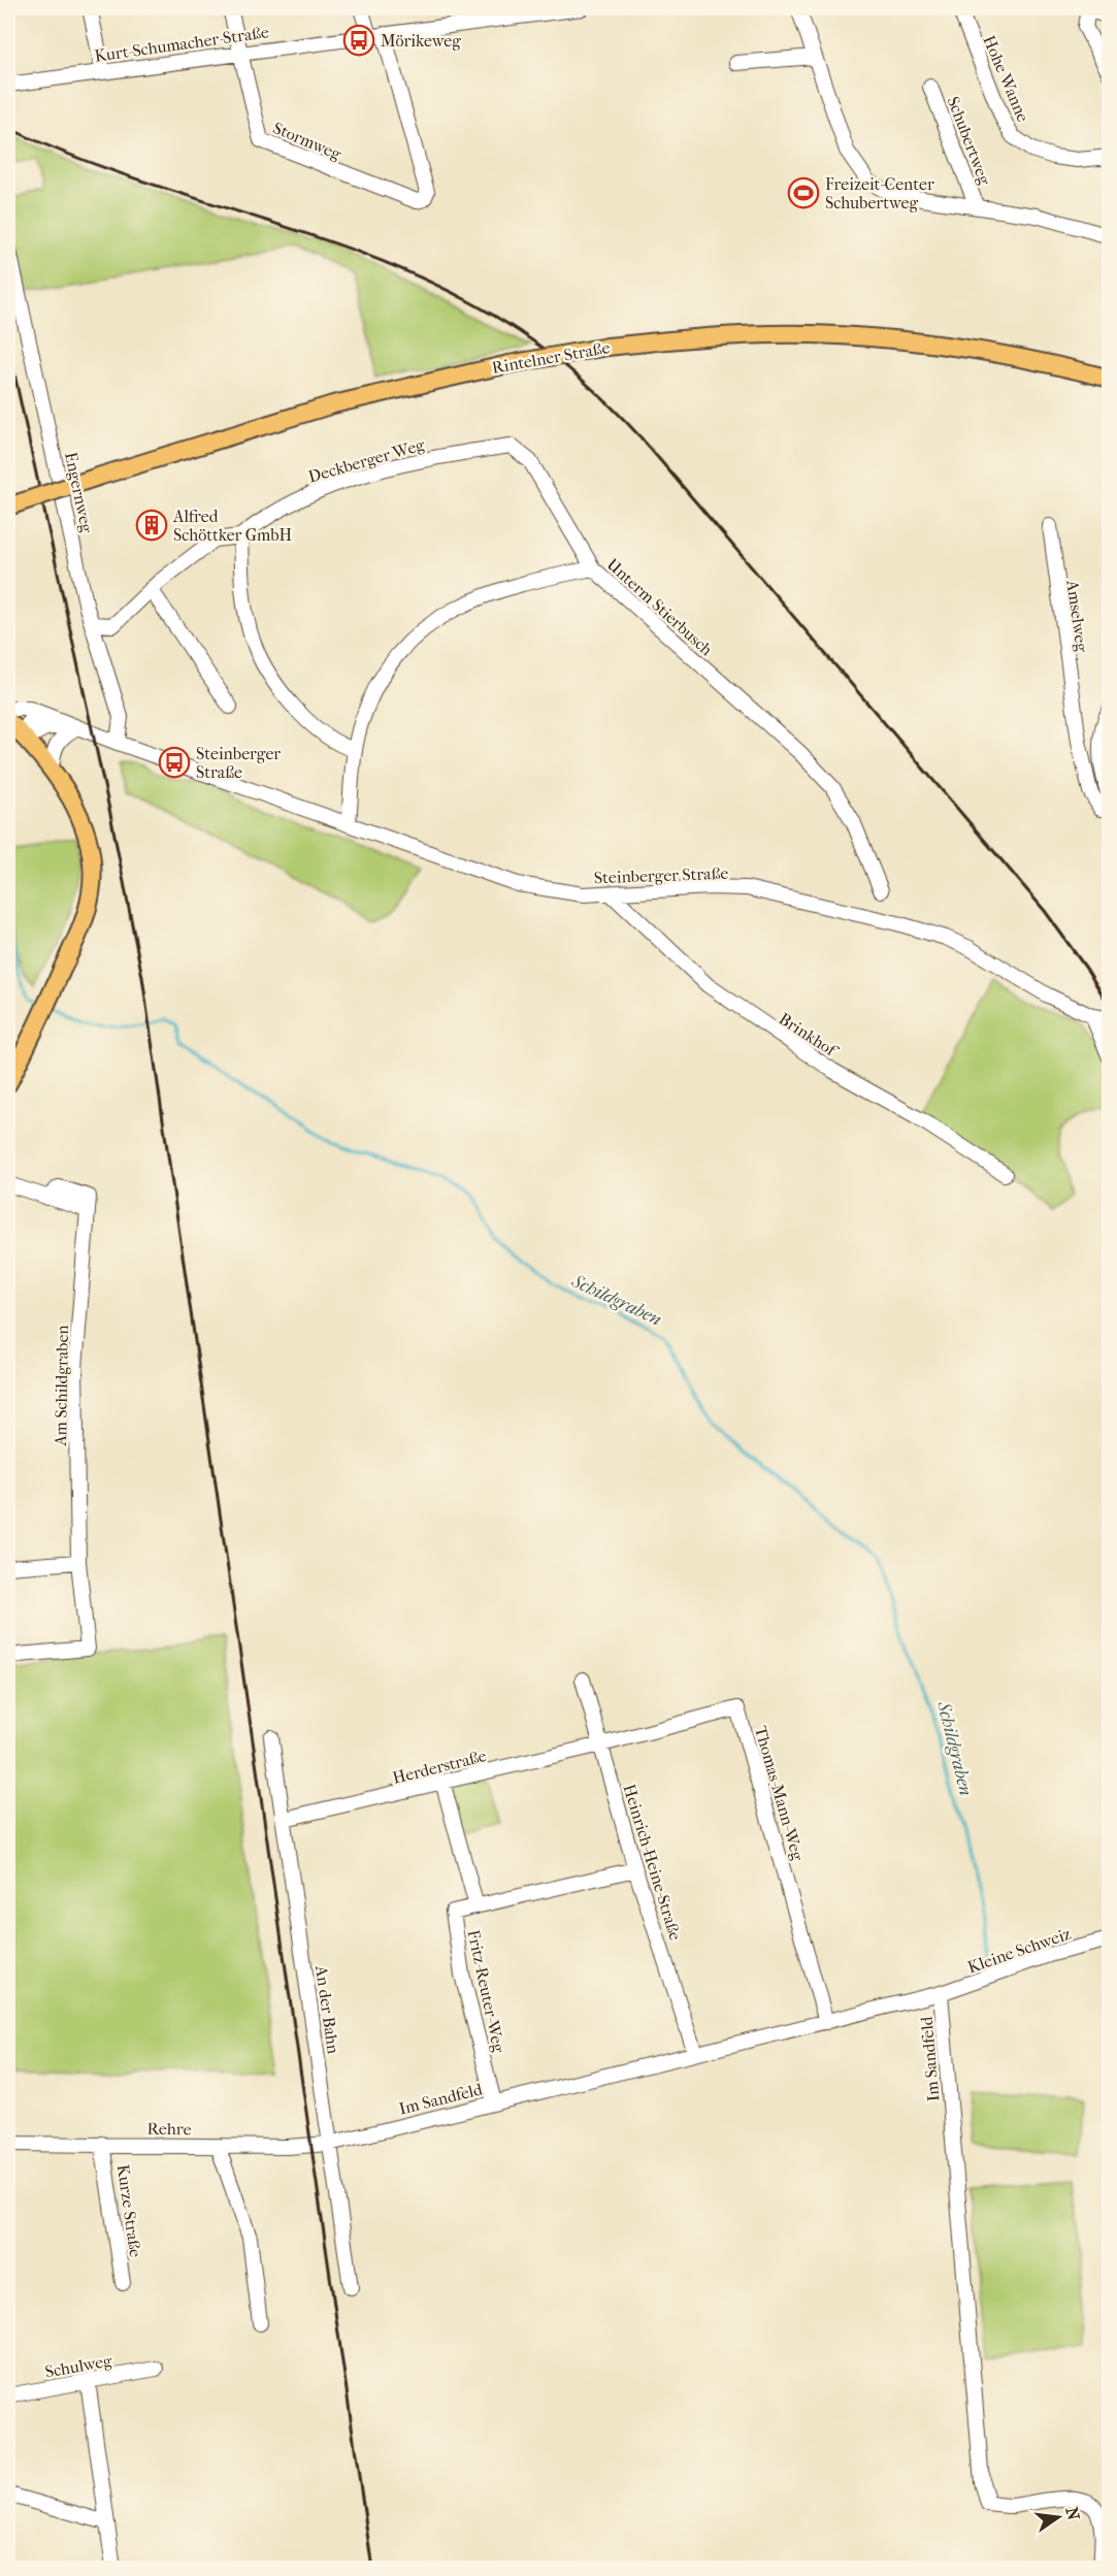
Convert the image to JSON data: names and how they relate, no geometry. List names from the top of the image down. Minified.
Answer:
{"streets":{"main road":["Rintelner Straße"],"street":["Kurt-Schumacher-Straße","Hohe Wanne","Stormweg","Schubertweg","Deckberger Weg","Engernweg","Unterm Stierbusch","Amselweg","Steinberger Straße","Brinkhof","Am Schildgraben","Herderstraße","Thomas-Mann-Weg","Heinrich-Heine-Straße","Kleine Schweiz","Fritz-Reuter-Weg","An der Bahn","Im Sandfeld","Rehre","Kurze Straße","Schulweg"]},"crossings":[["Kurt-Schumacher-Straße","Stormweg"],["Deckberger Weg","Unterm Stierbusch"],["Engernweg","Steinberger Straße"],["Unterm Stierbusch","Steinberger Straße"],["Steinberger Straße","Brinkhof"],["Herderstraße","Thomas-Mann-Weg"],["Herderstraße","Heinrich-Heine-Straße"],["Herderstraße","Fritz-Reuter-Weg"],["Herderstraße","An der Bahn"],["Thomas-Mann-Weg","Heinrich-Heine-Straße"],["Thomas-Mann-Weg","Im Sandfeld"],["Heinrich-Heine-Straße","Fritz-Reuter-Weg"],["Heinrich-Heine-Straße","Im Sandfeld"],["Kleine Schweiz","Im Sandfeld"],["Fritz-Reuter-Weg","Im Sandfeld"],["An der Bahn","Im Sandfeld"],["An der Bahn","Rehre"],["Im Sandfeld","Rehre"],["Rehre","Kurze Straße"]],"water":["Schildgraben"],"places":{"bus stop":["Mörikeweg","Steinberger Straße"],"sports":["Freizeit-Center Schubertweg"],"building":["Alfred Schöttker GmbH"]},"north":"right"}
